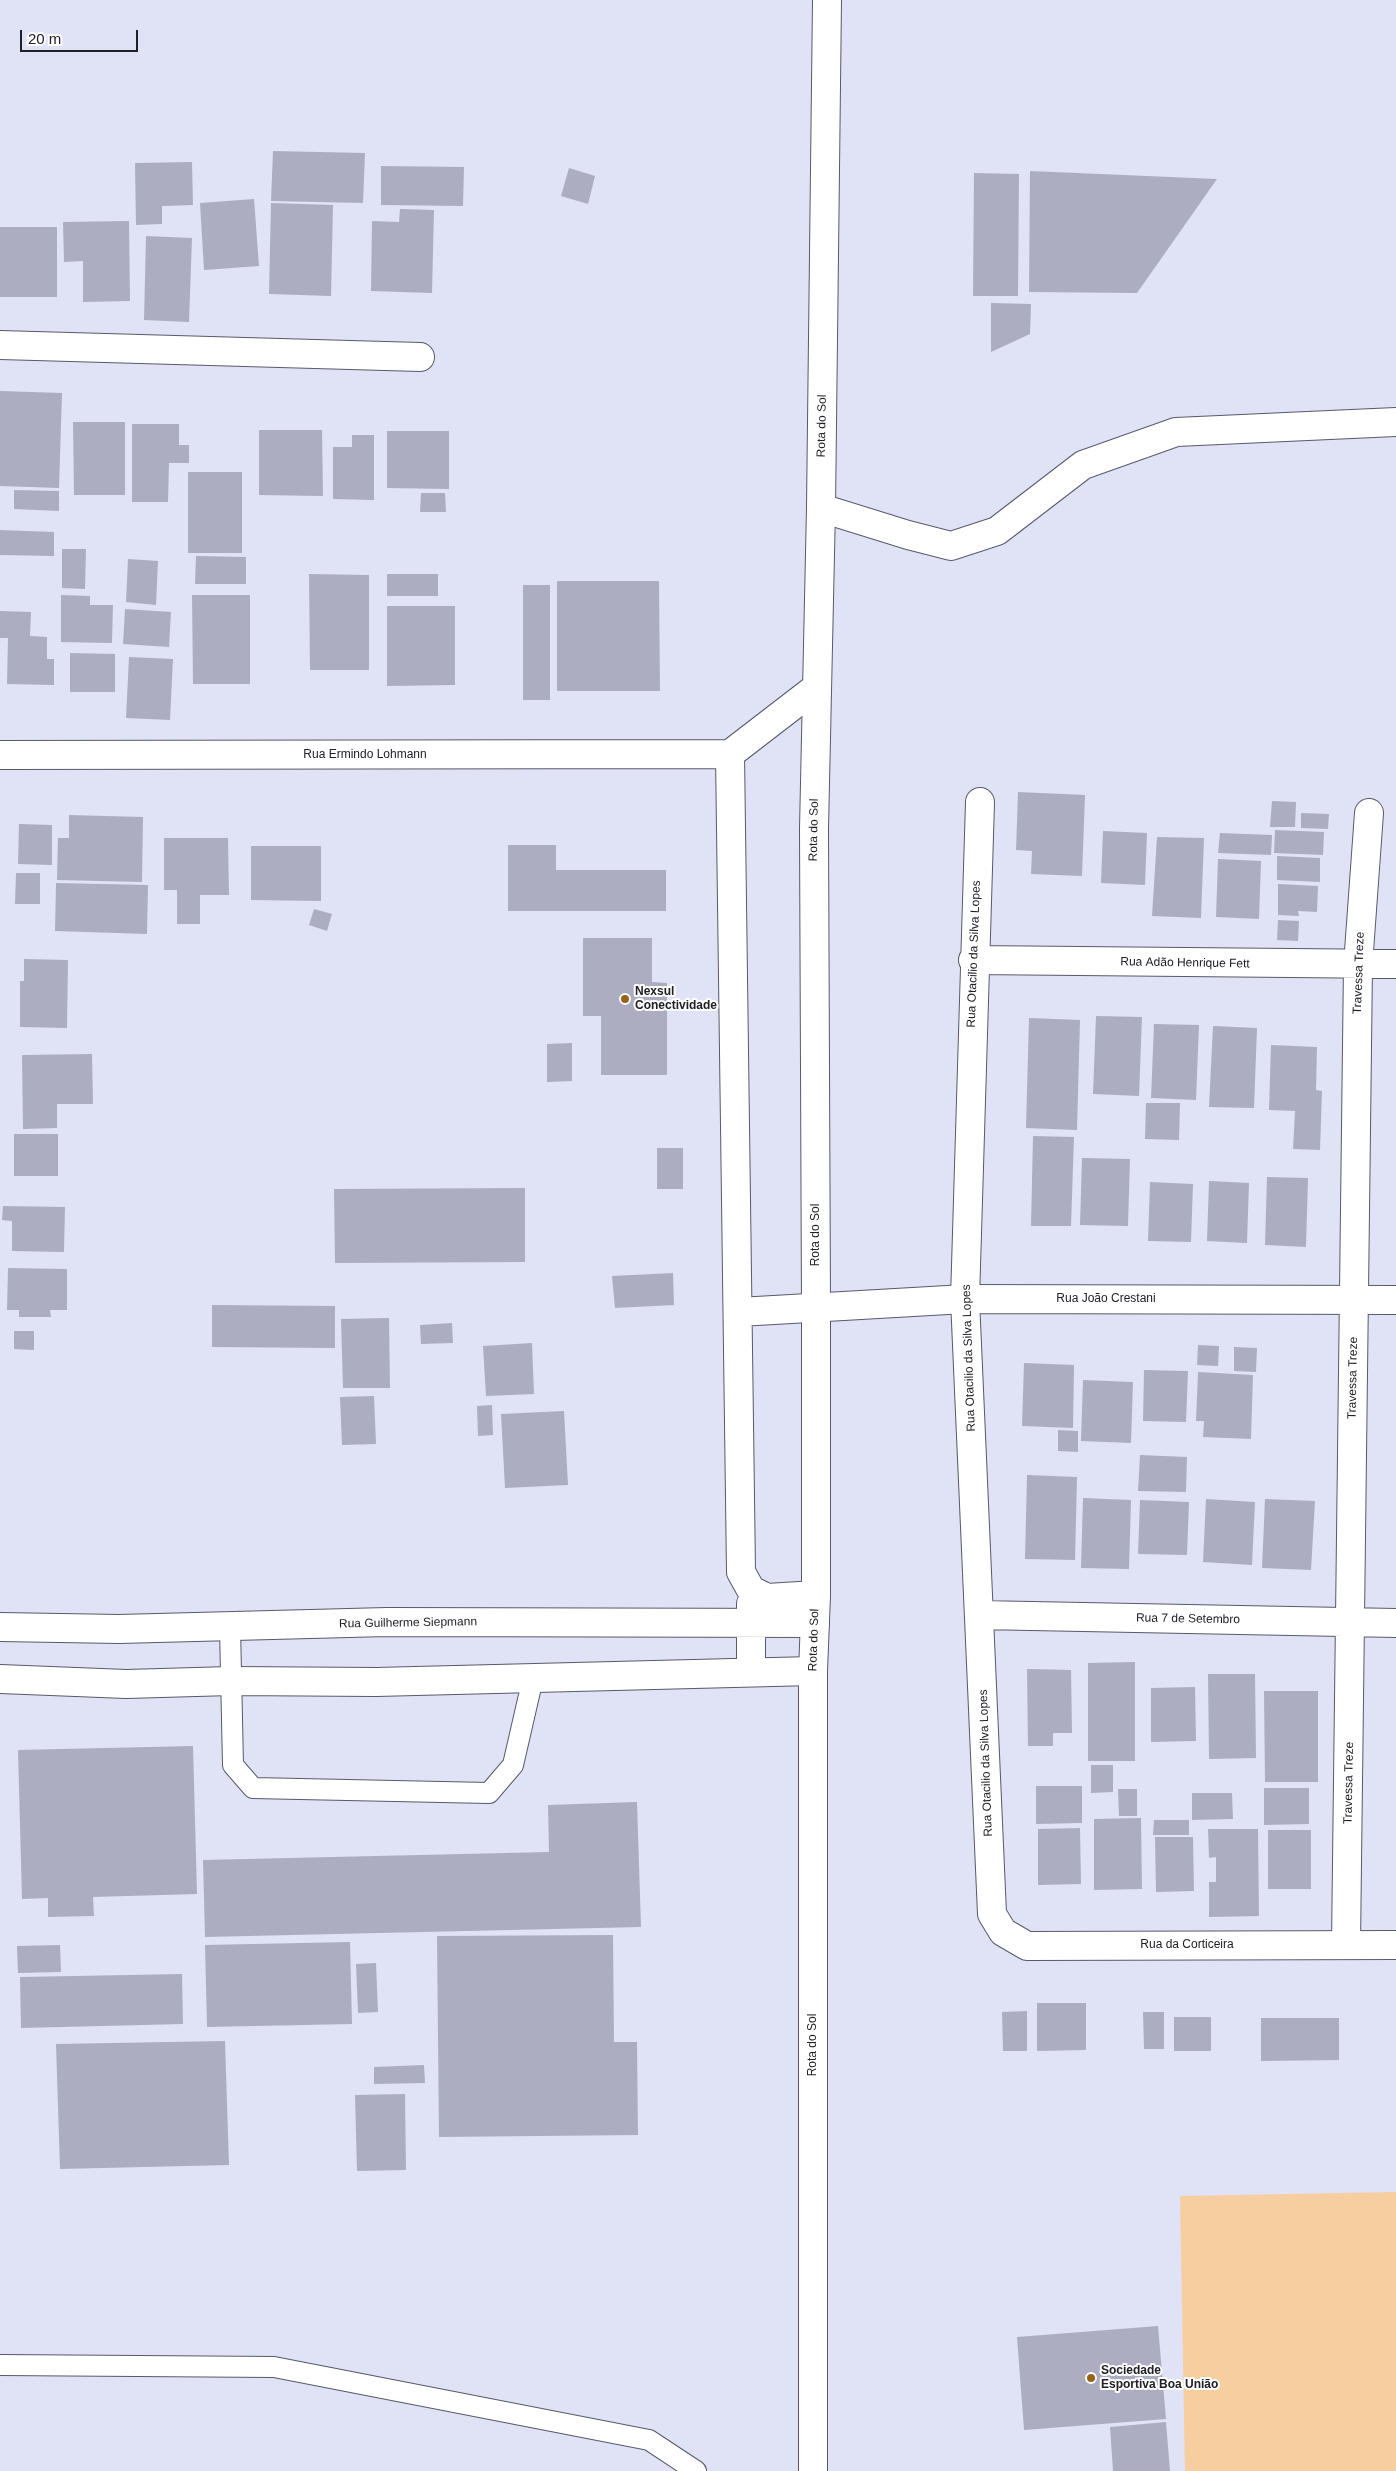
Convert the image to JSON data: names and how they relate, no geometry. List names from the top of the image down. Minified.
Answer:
{"streets":{"main road":["Rota do Sol","Rua Ermindo Lohmann","Rua Otacilio da Silva Lopes","Rua Adão Henrique Fett","Travessa Treze","Rua João Crestani","Rua 7 de Setembro","Rua Guilherme Siepmann","Rua da Corticeira"]},"crossings":[["Rota do Sol","Rua João Crestani"],["Rota do Sol","Rua Guilherme Siepmann"],["Rua Otacilio da Silva Lopes","Rua Adão Henrique Fett"],["Rua Otacilio da Silva Lopes","Rua João Crestani"],["Rua Otacilio da Silva Lopes","Rua 7 de Setembro"],["Rua Otacilio da Silva Lopes","Rua da Corticeira"],["Rua Adão Henrique Fett","Travessa Treze"],["Travessa Treze","Rua João Crestani"],["Travessa Treze","Rua 7 de Setembro"],["Travessa Treze","Rua da Corticeira"]],"places":["Nexsul Conectividade","Sociedade Esportiva Boa União"],"scale_bar":"20 m"}
